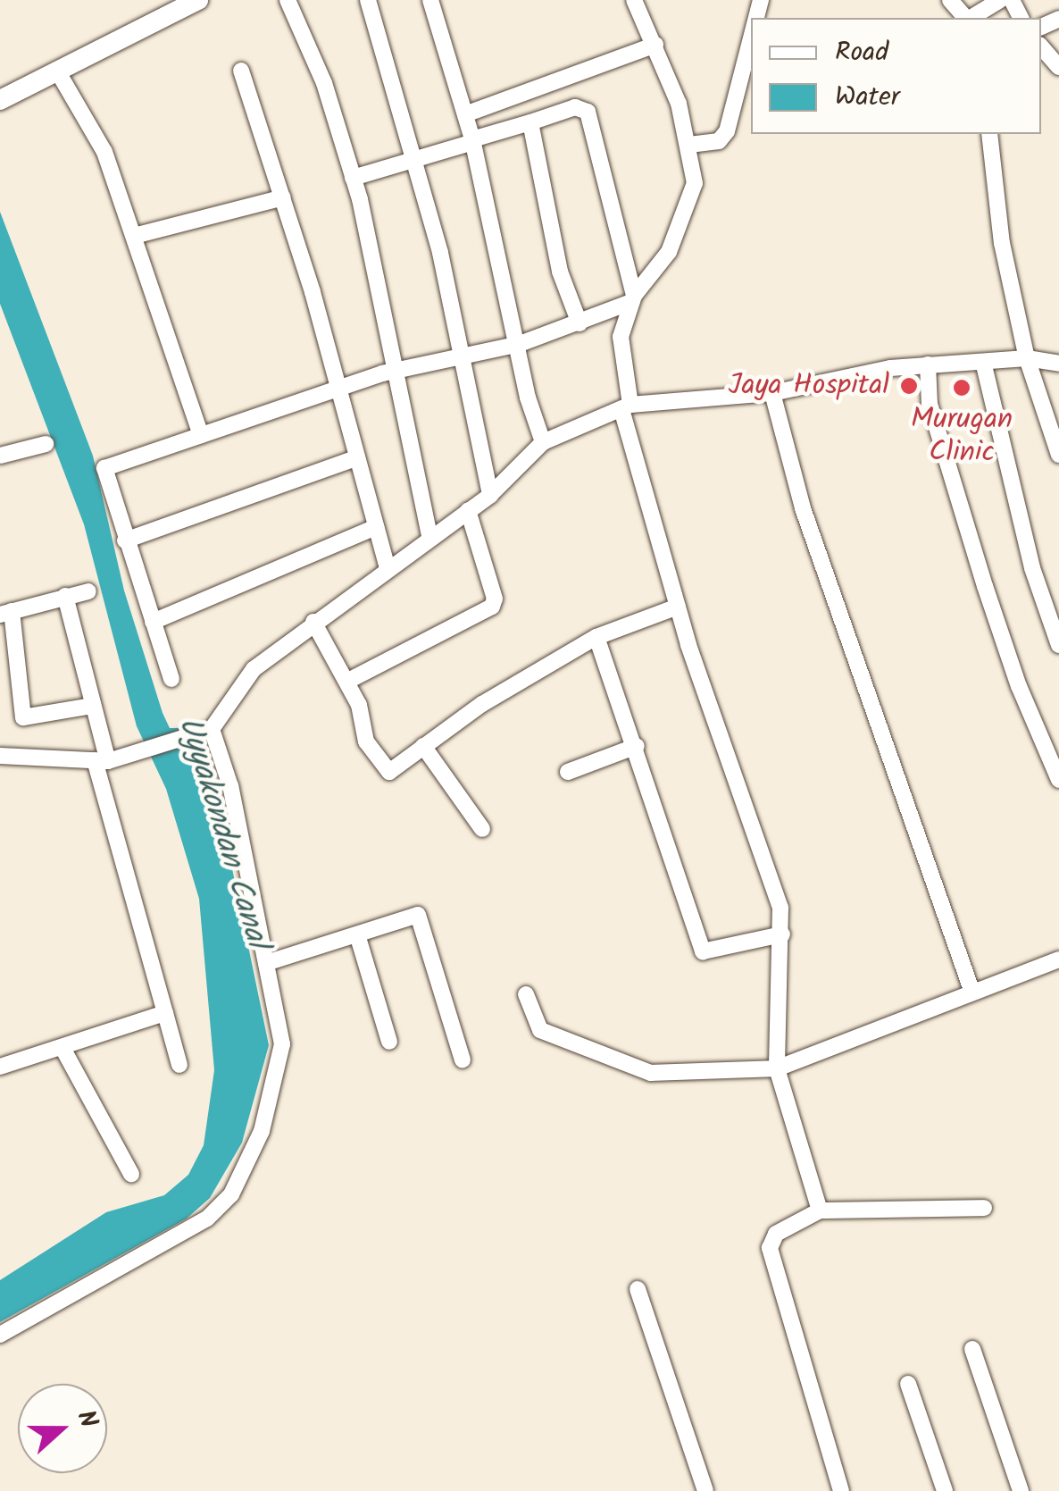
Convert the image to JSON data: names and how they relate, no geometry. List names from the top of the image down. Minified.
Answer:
{"water":["Uyyakondan Canal"],"places":["Jaya Hospital","Murugan Clinic"],"legend":["Road","Water"],"north":"right"}
